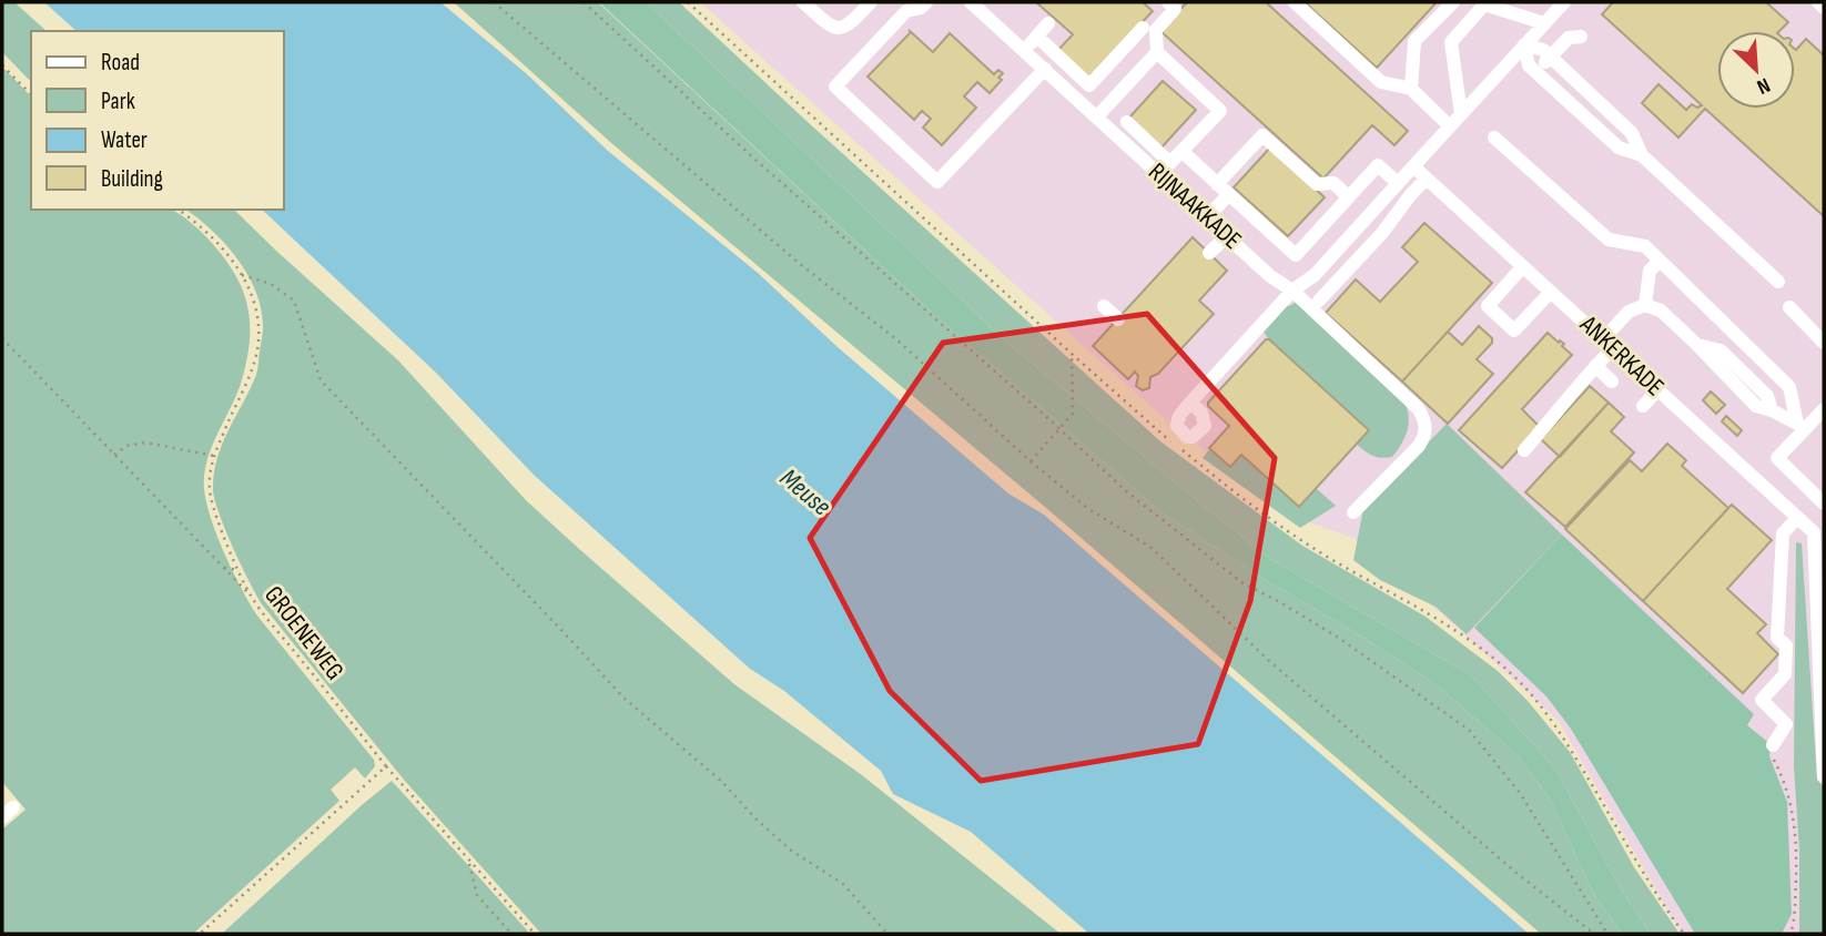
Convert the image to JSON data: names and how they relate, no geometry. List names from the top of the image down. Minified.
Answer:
{"streets":{"street":["RIJNAAKKADE","ANKERKADE"],"path":["GROENEWEG"]},"water":["Meuse"],"legend":["Road","Park","Water","Building"],"north":"bottom right"}
